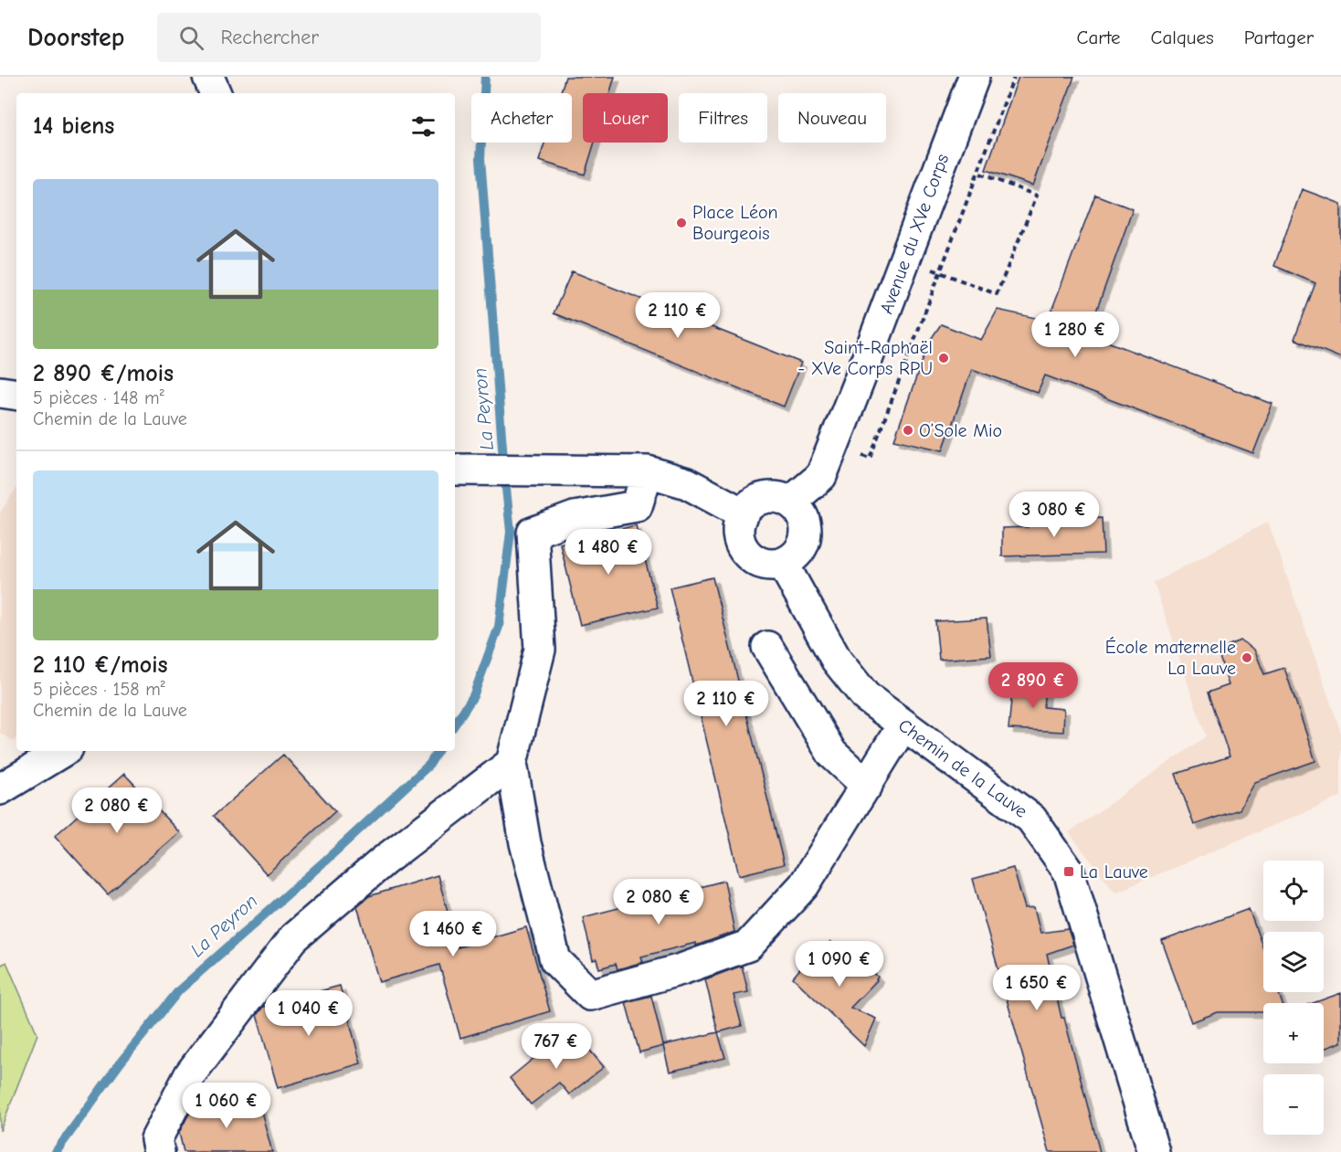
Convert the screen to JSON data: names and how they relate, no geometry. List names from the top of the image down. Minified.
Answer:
{"streets":{"street":["Avenue du XVe Corps","Chemin de la Lauve"]},"crossings":[["Avenue du XVe Corps","Chemin de la Lauve"]],"water":["La Peyron"],"places":{"other":["Place Léon Bourgeois","Saint-Raphaël - XVe Corps RPU","O’Sole Mio","École maternelle La Lauve"],"transit":["La Lauve"]},"page":{"header":"Doorstep","search":"Rechercher","nav":["Carte","Calques","Partager"],"chip":["Acheter","Louer","Filtres","Nouveau"],"heading":"14 biens","list":[{"name":"2 890 €/mois","note":"5 pièces · 148 m² · Chemin de la Lauve"},{"name":"2 110 €/mois","note":"5 pièces · 158 m² · Chemin de la Lauve"}],"price":["2 110 €","1 280 €","3 080 €","1 480 €","2 890 €","2 110 €","2 080 €","2 080 €","1 460 €","1 090 €","1 650 €","1 040 €","767 €","1 060 €"],"map_buttons":["+","−"]}}
